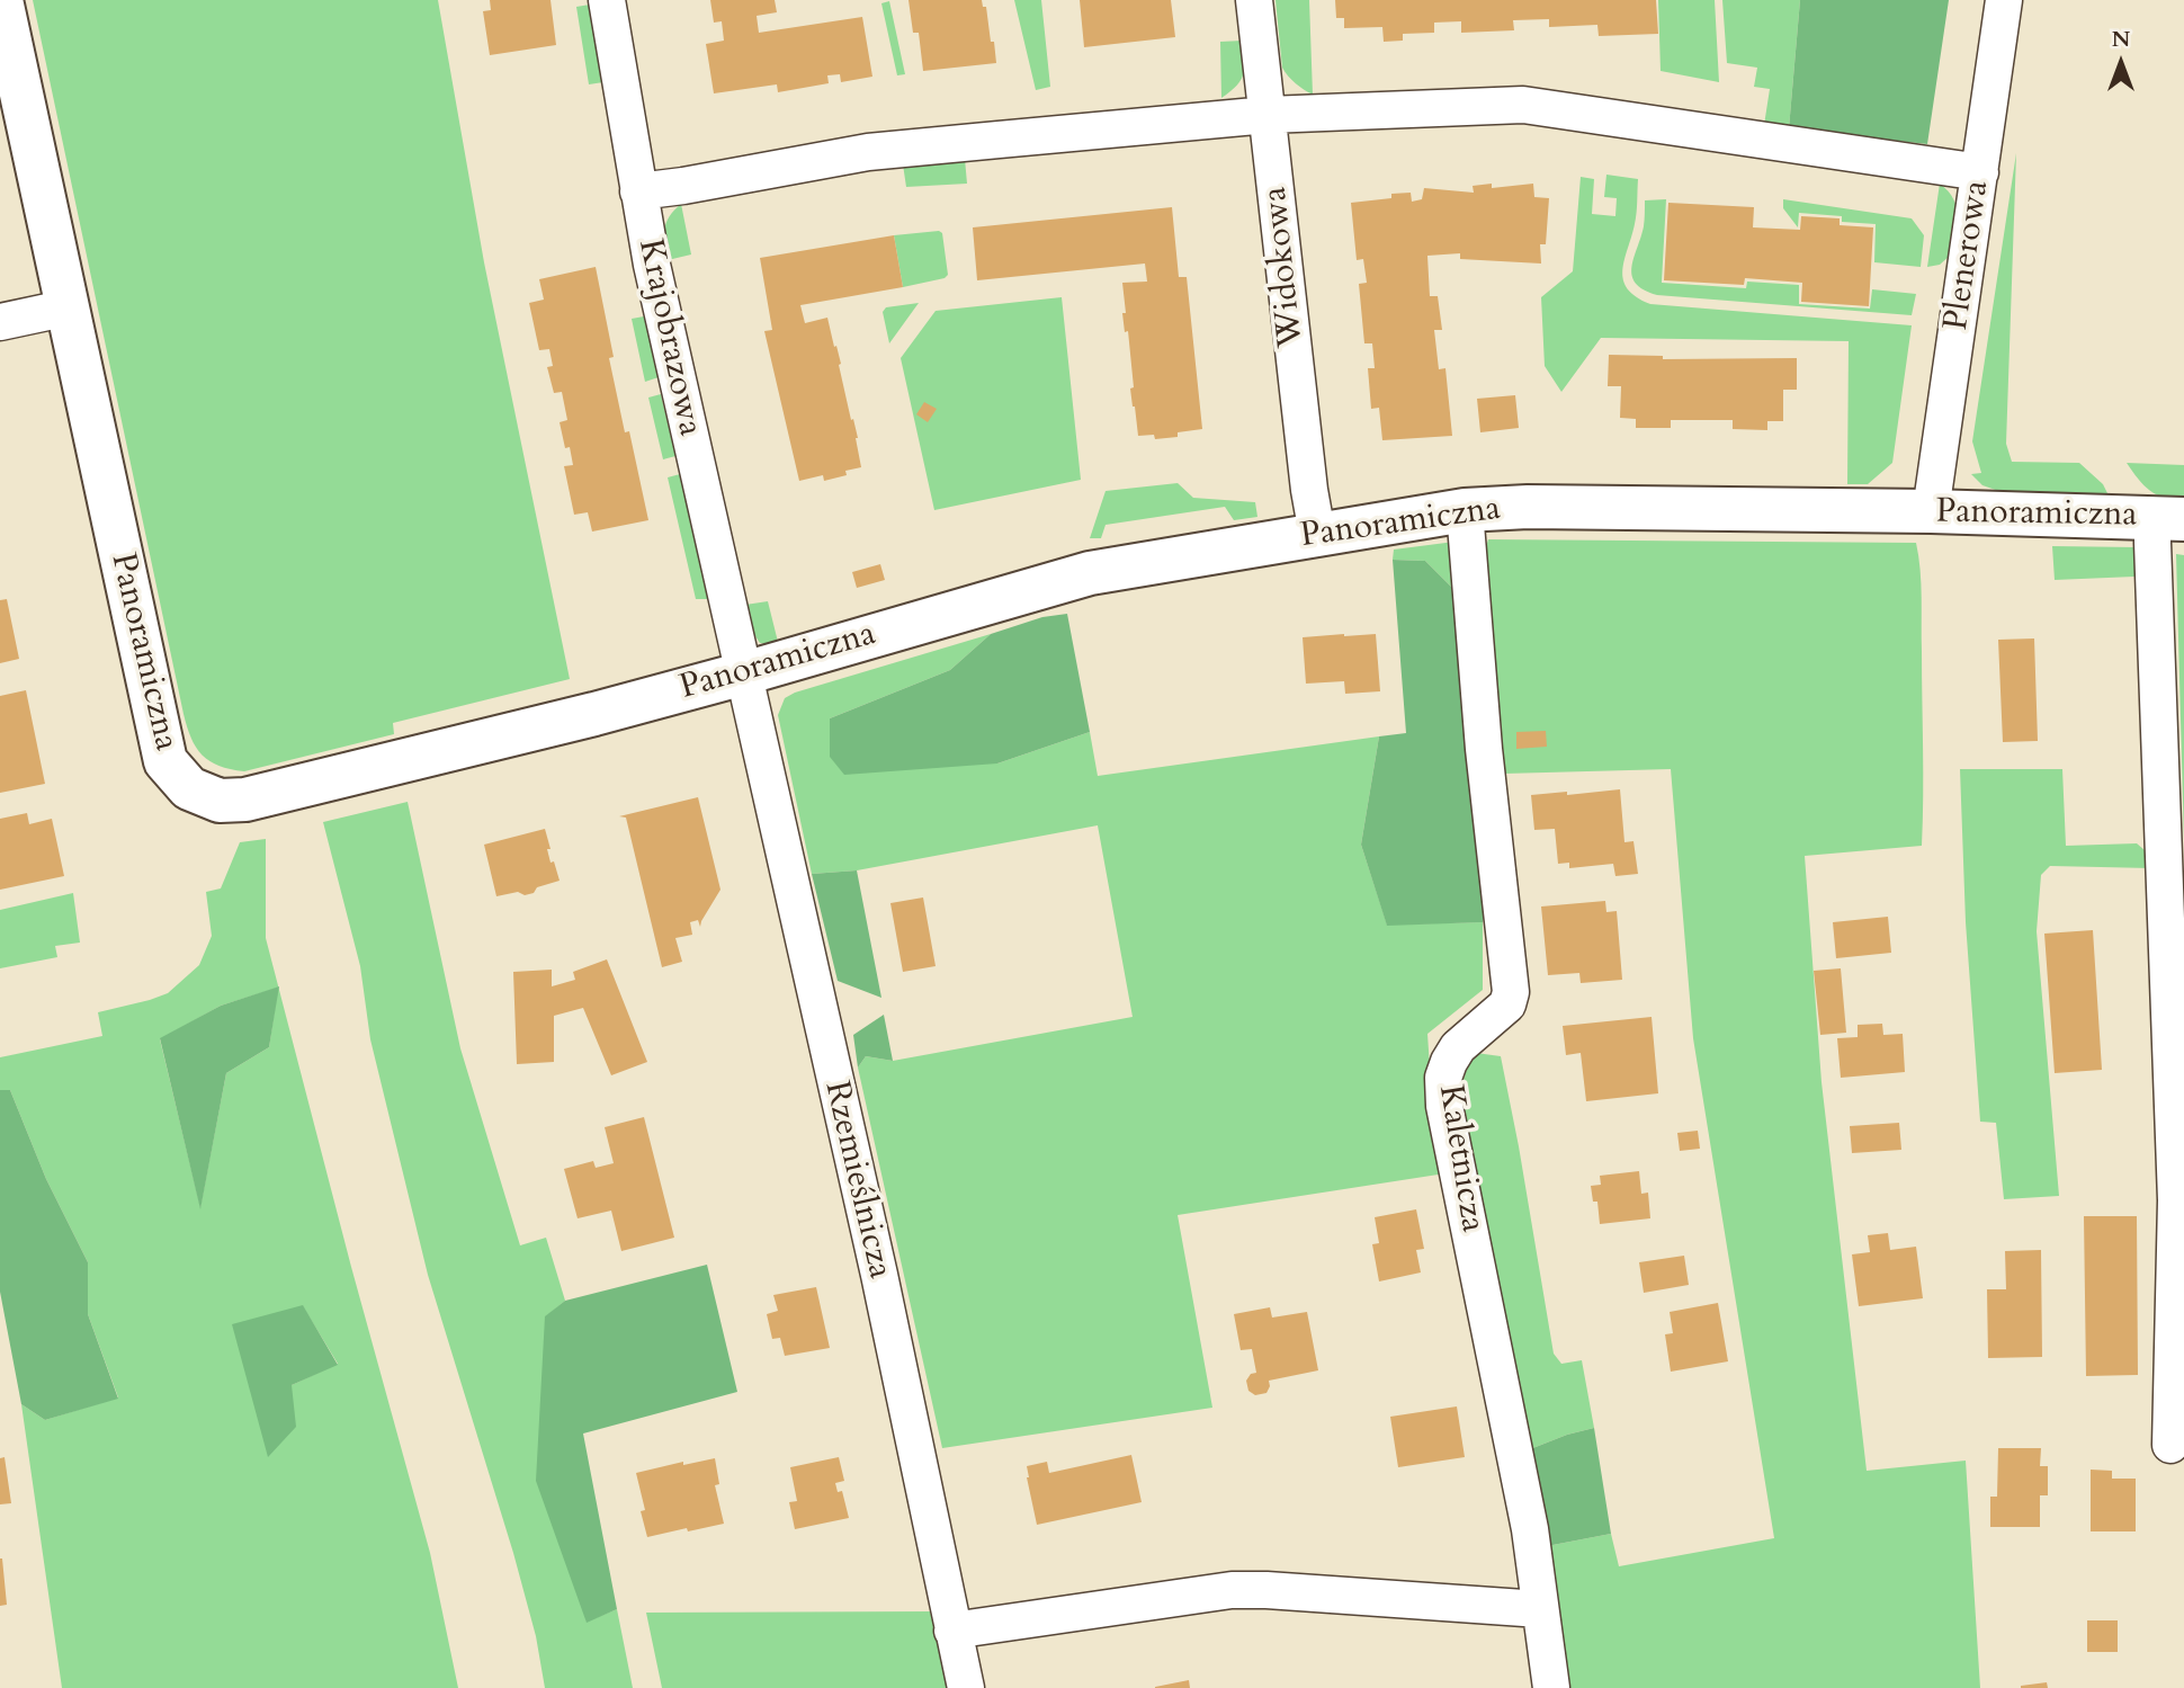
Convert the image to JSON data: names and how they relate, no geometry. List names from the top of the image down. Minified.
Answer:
{"streets":{"street":["Plenerowa","Widokowa","Krajobrazowa","Panoramiczna","Kaletnicza","Rzemieślnicza"]},"crossings":[["Plenerowa","Panoramiczna"],["Widokowa","Panoramiczna"],["Krajobrazowa","Panoramiczna"],["Krajobrazowa","Rzemieślnicza"],["Panoramiczna","Kaletnicza"],["Panoramiczna","Rzemieślnicza"]],"north":"top"}
